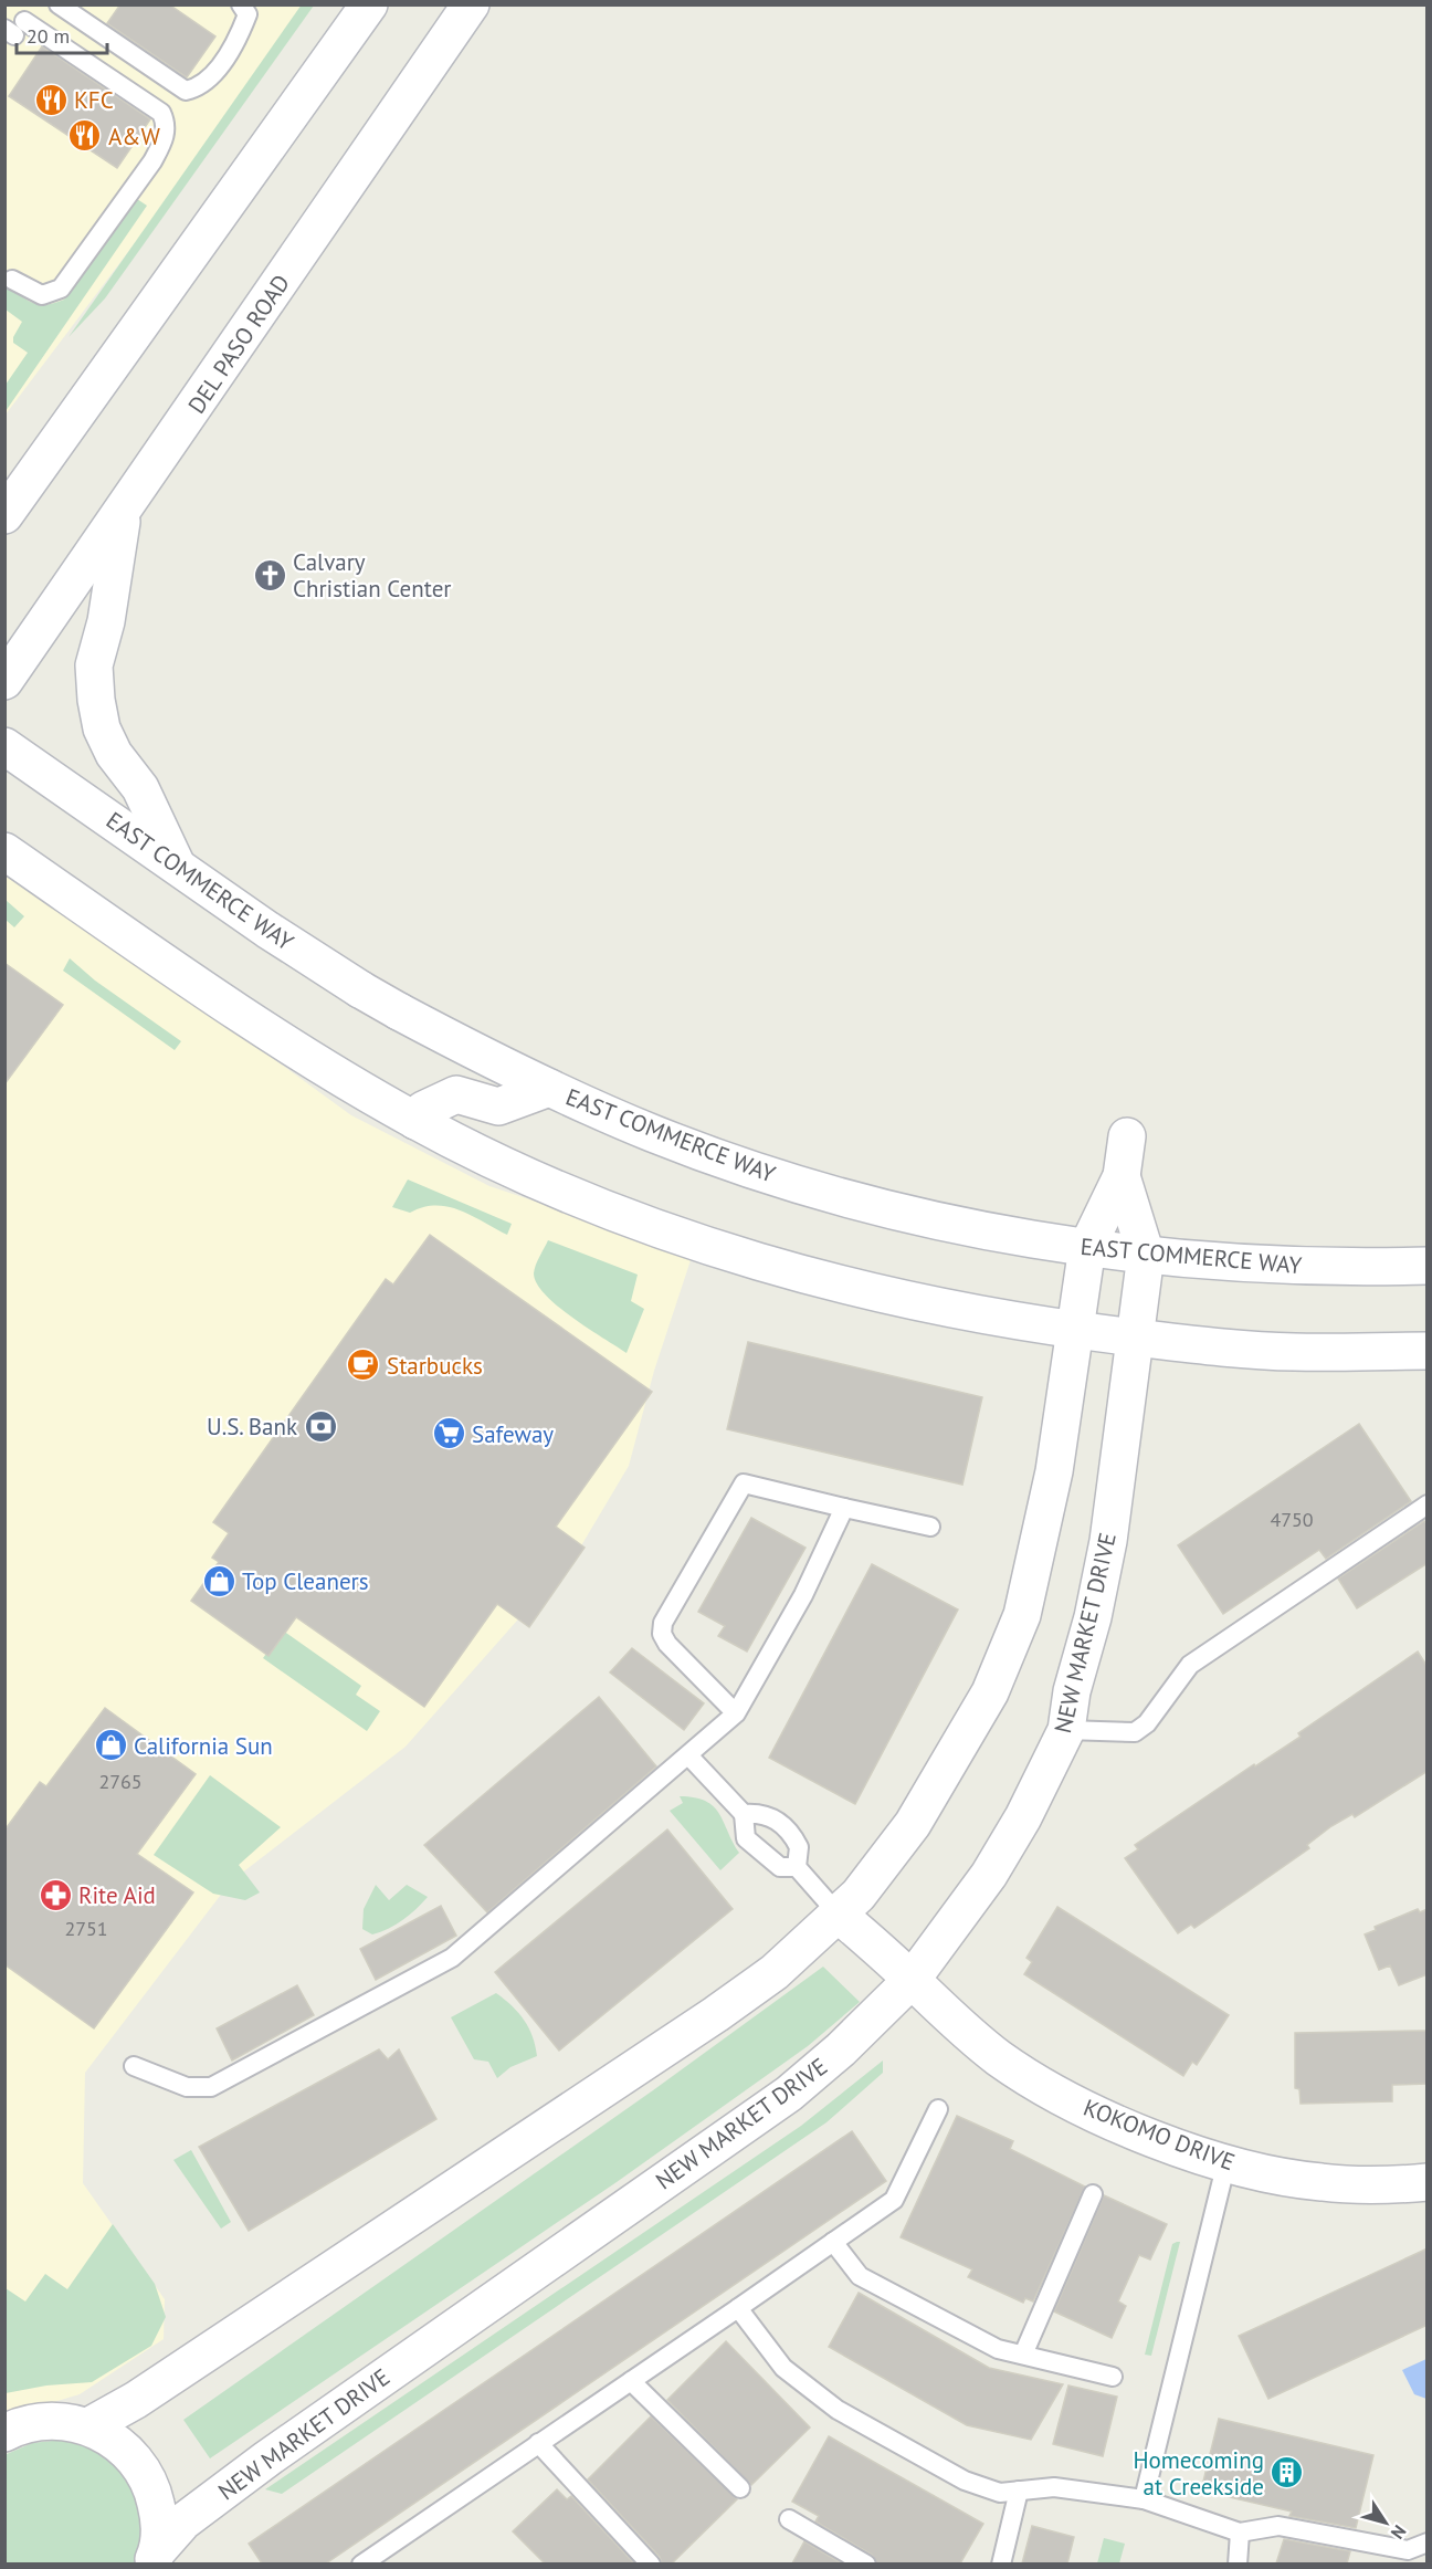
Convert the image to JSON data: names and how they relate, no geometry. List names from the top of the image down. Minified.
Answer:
{"streets":{"main road":["DEL PASO ROAD","EAST COMMERCE WAY","NEW MARKET DRIVE","KOKOMO DRIVE"]},"crossings":[["EAST COMMERCE WAY","NEW MARKET DRIVE"],["NEW MARKET DRIVE","KOKOMO DRIVE"]],"places":{"restaurant":["KFC","A&W"],"church":["Calvary Christian Center"],"cafe":["Starbucks"],"bank":["U.S. Bank"],"supermarket":["Safeway"],"shop":["Top Cleaners","California Sun"],"pharmacy":["Rite Aid"],"building":["Homecoming at Creekside"]},"house_numbers":["4750","2765","2751"],"scale_bar":"20 m","north":"bottom right"}
